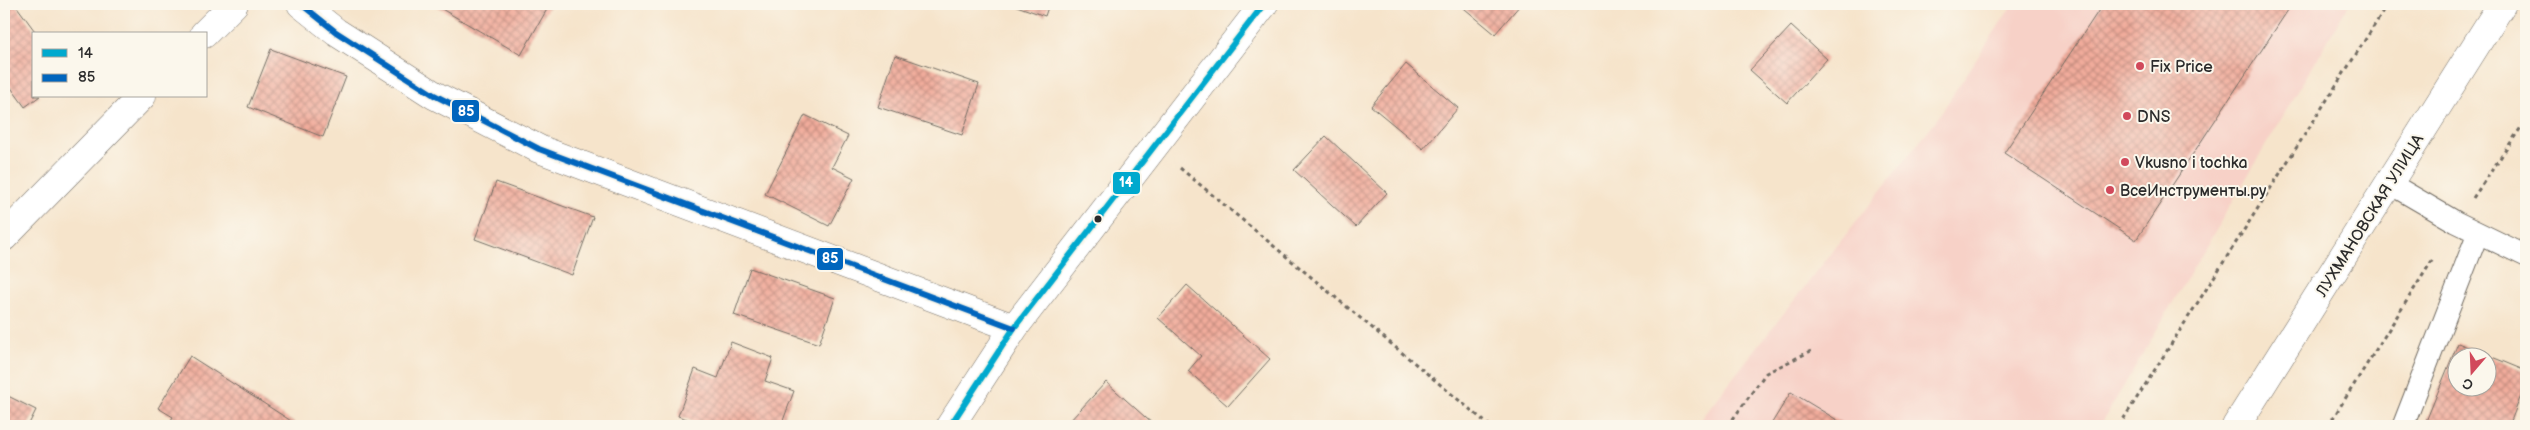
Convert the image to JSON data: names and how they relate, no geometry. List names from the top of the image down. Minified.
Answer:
{"streets":{"street":["ЛУХМАНОВСКАЯ УЛИЦА"]},"places":["Fix Price","DNS","Vkusno i tochka","ВсеИнструменты.ру"],"lines":["transit line 14","transit line 85"],"legend":["14","85"],"north":"bottom"}
